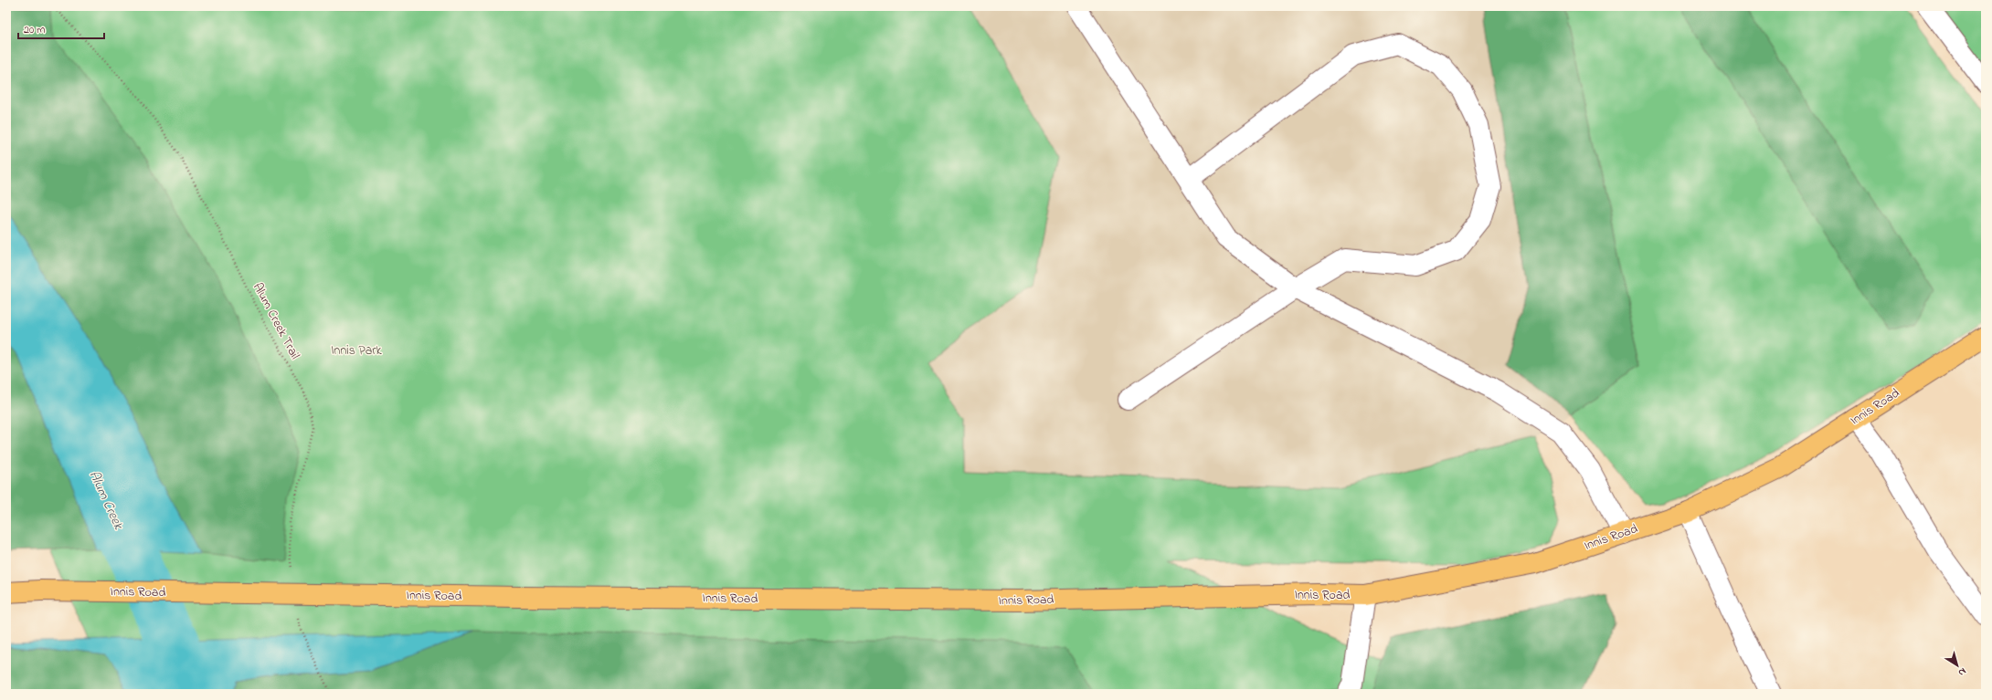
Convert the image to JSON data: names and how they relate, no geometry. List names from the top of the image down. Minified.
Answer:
{"streets":{"main road":["Innis Road"],"path":["Alum Creek Trail"]},"water":["Alum Creek"],"parks":["Innis Park"],"scale_bar":"20 m","north":"bottom right"}
